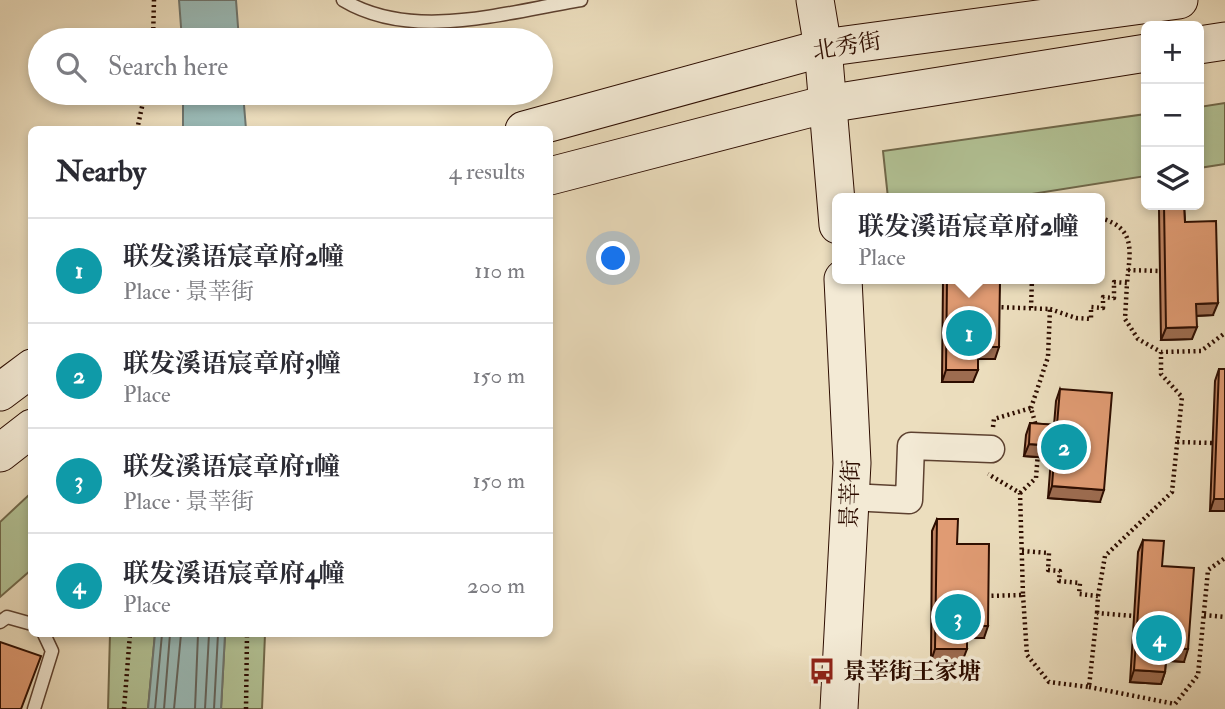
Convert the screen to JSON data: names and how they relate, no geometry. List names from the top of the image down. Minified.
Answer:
{"streets":{"main road":["北秀街","景莘街"]},"places":{"bus stop":["景莘街王家塘"]},"page":{"map_buttons":["+","−"],"search":"Search here","heading":["Nearby","4 results"],"popup":["联发溪语宸章府2幢","Place"],"list":[{"mark":"1","name":"联发溪语宸章府2幢","note":"Place · 景莘街","value":"110 m"},{"mark":"2","name":"联发溪语宸章府3幢","note":"Place","value":"150 m"},{"mark":"3","name":"联发溪语宸章府1幢","note":"Place · 景莘街","value":"150 m"},{"mark":"4","name":"联发溪语宸章府4幢","note":"Place","value":"200 m"}],"pins":["1","2","3","4"]}}
